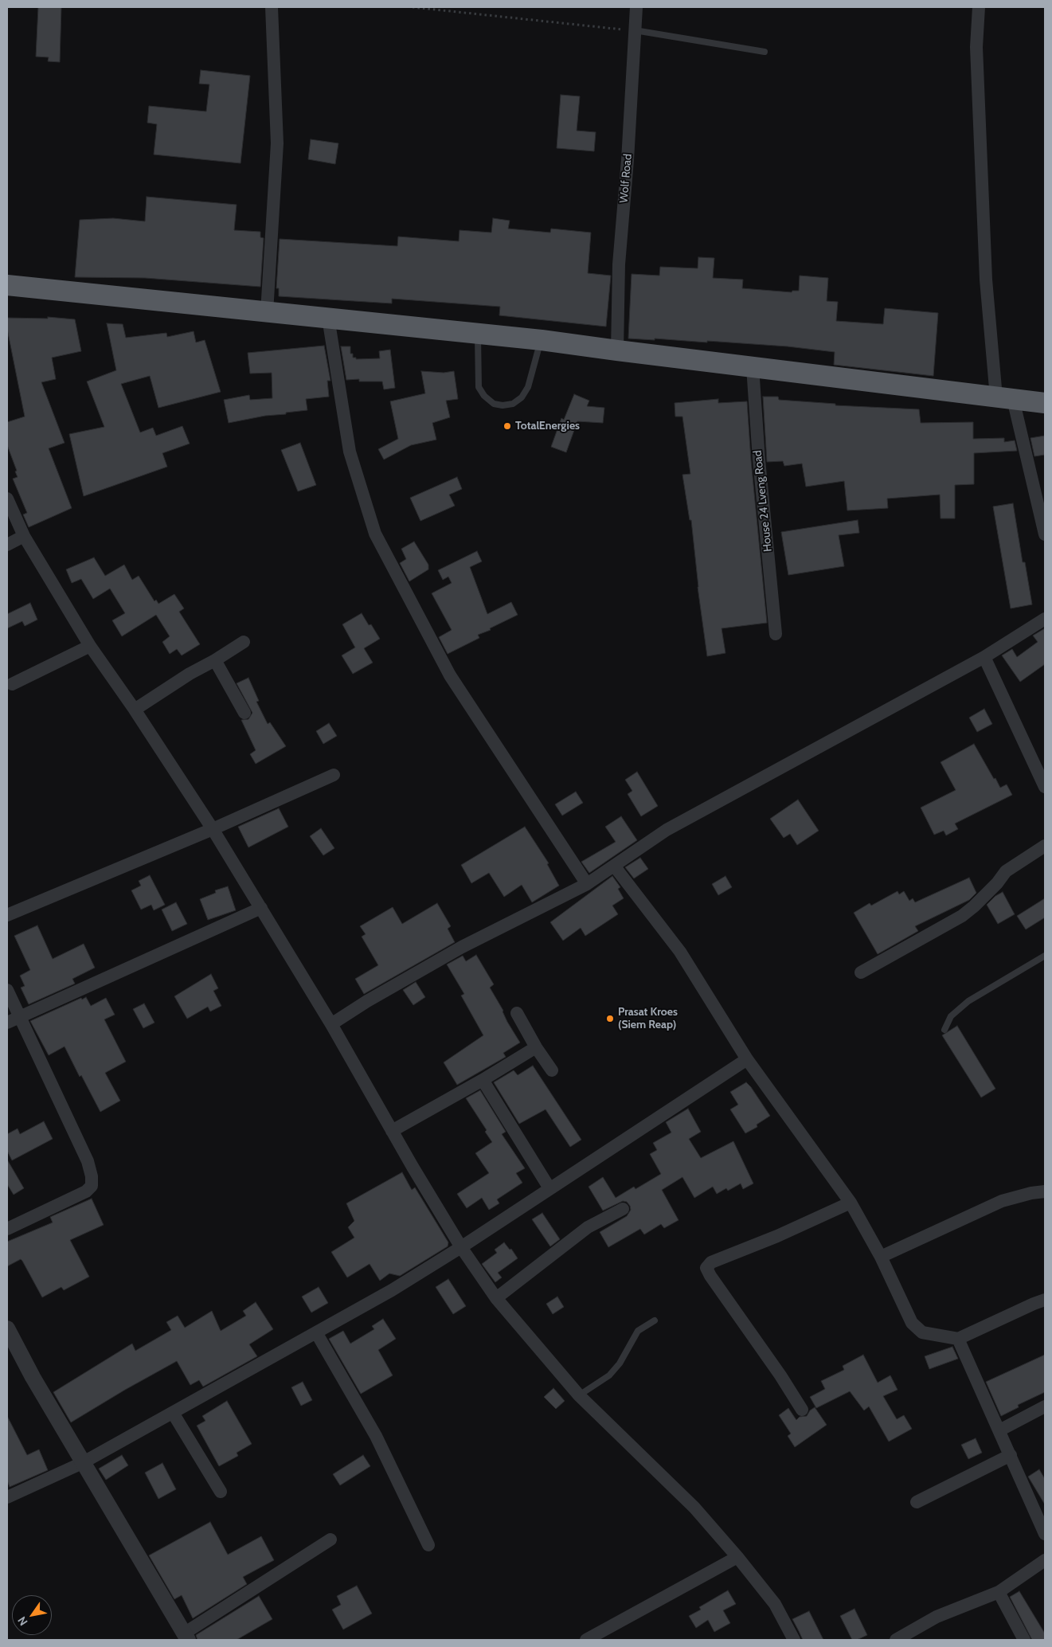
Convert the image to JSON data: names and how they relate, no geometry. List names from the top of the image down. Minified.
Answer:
{"streets":{"street":["Wolf Road","House 24 Lveng Road"]},"places":["TotalEnergies","Prasat Kroes (Siem Reap)"],"north":"bottom left"}
